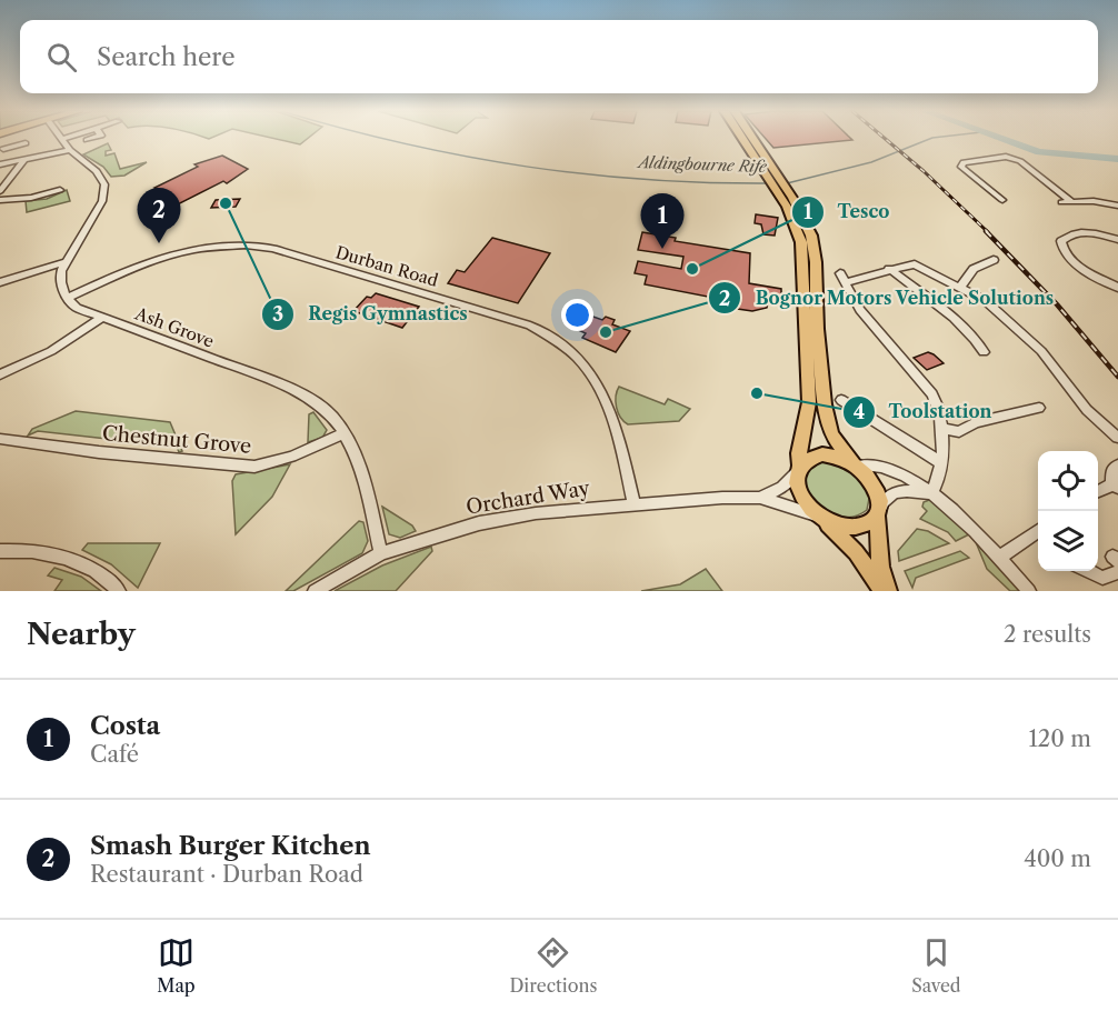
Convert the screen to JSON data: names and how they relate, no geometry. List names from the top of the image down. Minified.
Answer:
{"streets":{"street":["Durban Road","Ash Grove","Chestnut Grove","Orchard Way"]},"crossings":[["Durban Road","Ash Grove"],["Durban Road","Orchard Way"],["Ash Grove","Chestnut Grove"],["Ash Grove","Orchard Way"]],"water":["Aldingbourne Rife"],"places":["Regis Gymnastics","Tesco","Bognor Motors Vehicle Solutions","Toolstation"],"page":{"search":"Search here","pins":["2","1"],"heading":["Nearby","2 results"],"list":[{"mark":"1","name":"Costa","note":"Café","value":"120 m"},{"mark":"2","name":"Smash Burger Kitchen","note":"Restaurant · Durban Road","value":"400 m"}],"nav":["Map","Directions","Saved"]}}
